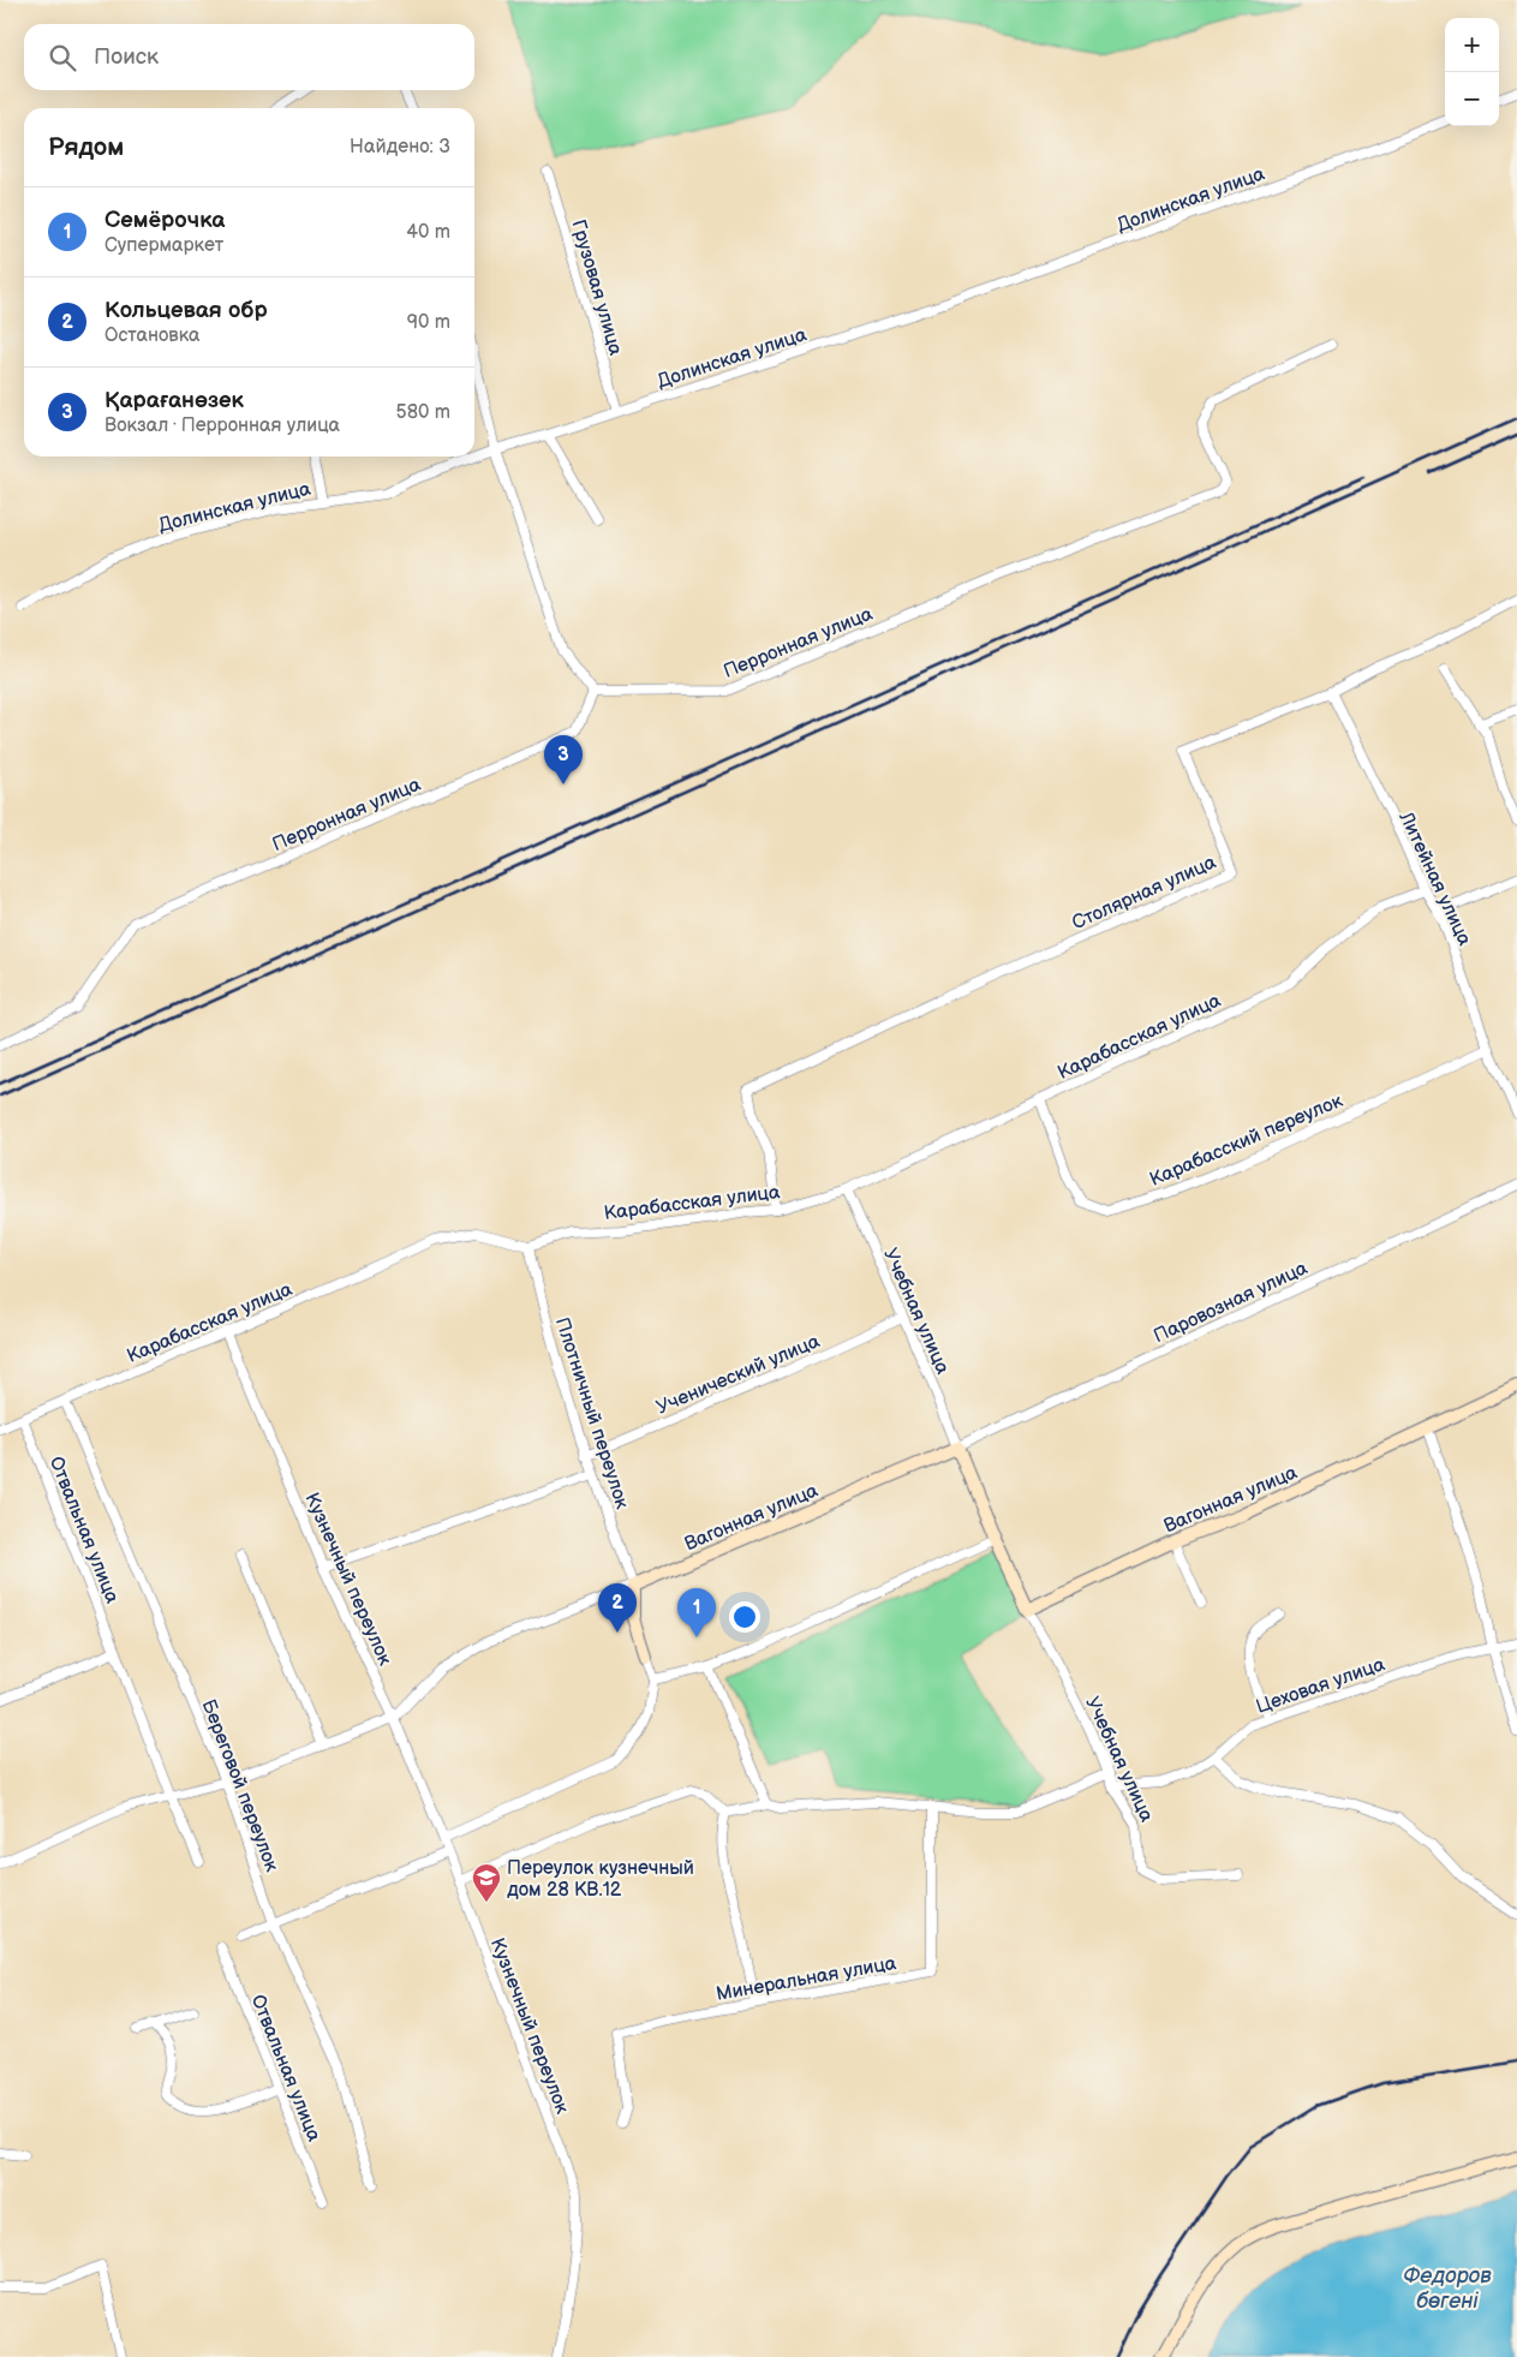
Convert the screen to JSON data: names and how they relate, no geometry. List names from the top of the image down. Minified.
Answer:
{"streets":{"street":["Долинская улица","Грузовая улица","Перронная улица","Литейная улица","Столярная улица","Карабасская улица","Карабасский переулок","Паровозная улица","Учебная улица","Ученический улица","Плотничный переулок","Вагонная улица","Отвальная улица","Кузнечный переулок","Цеховая улица","Береговой переулок","Минеральная улица"]},"crossings":[["Долинская улица","Грузовая улица"],["Литейная улица","Столярная улица"],["Литейная улица","Карабасская улица"],["Литейная улица","Карабасский переулок"],["Столярная улица","Карабасская улица"],["Карабасская улица","Карабасский переулок"],["Карабасская улица","Учебная улица"],["Карабасская улица","Плотничный переулок"],["Карабасская улица","Отвальная улица"],["Карабасская улица","Кузнечный переулок"],["Карабасская улица","Береговой переулок"],["Паровозная улица","Учебная улица"],["Паровозная улица","Вагонная улица"],["Учебная улица","Ученический улица"],["Учебная улица","Вагонная улица"],["Учебная улица","Цеховая улица"],["Ученический улица","Плотничный переулок"],["Плотничный переулок","Вагонная улица"]],"water":["Федоров бөгені"],"places":{"school or university":["Переулок кузнечный дом 28 КВ.12"]},"page":{"map_buttons":["+","−"],"search":"Поиск","heading":["Рядом","Найдено: 3"],"list":[{"mark":"1","name":"Семёрочка","note":"Супермаркет","value":"40 m"},{"mark":"2","name":"Кольцевая обр","note":"Остановка","value":"90 m"},{"mark":"3","name":"Қарағанөзек","note":"Вокзал · Перронная улица","value":"580 m"}],"pins":["3","2","1"]}}
